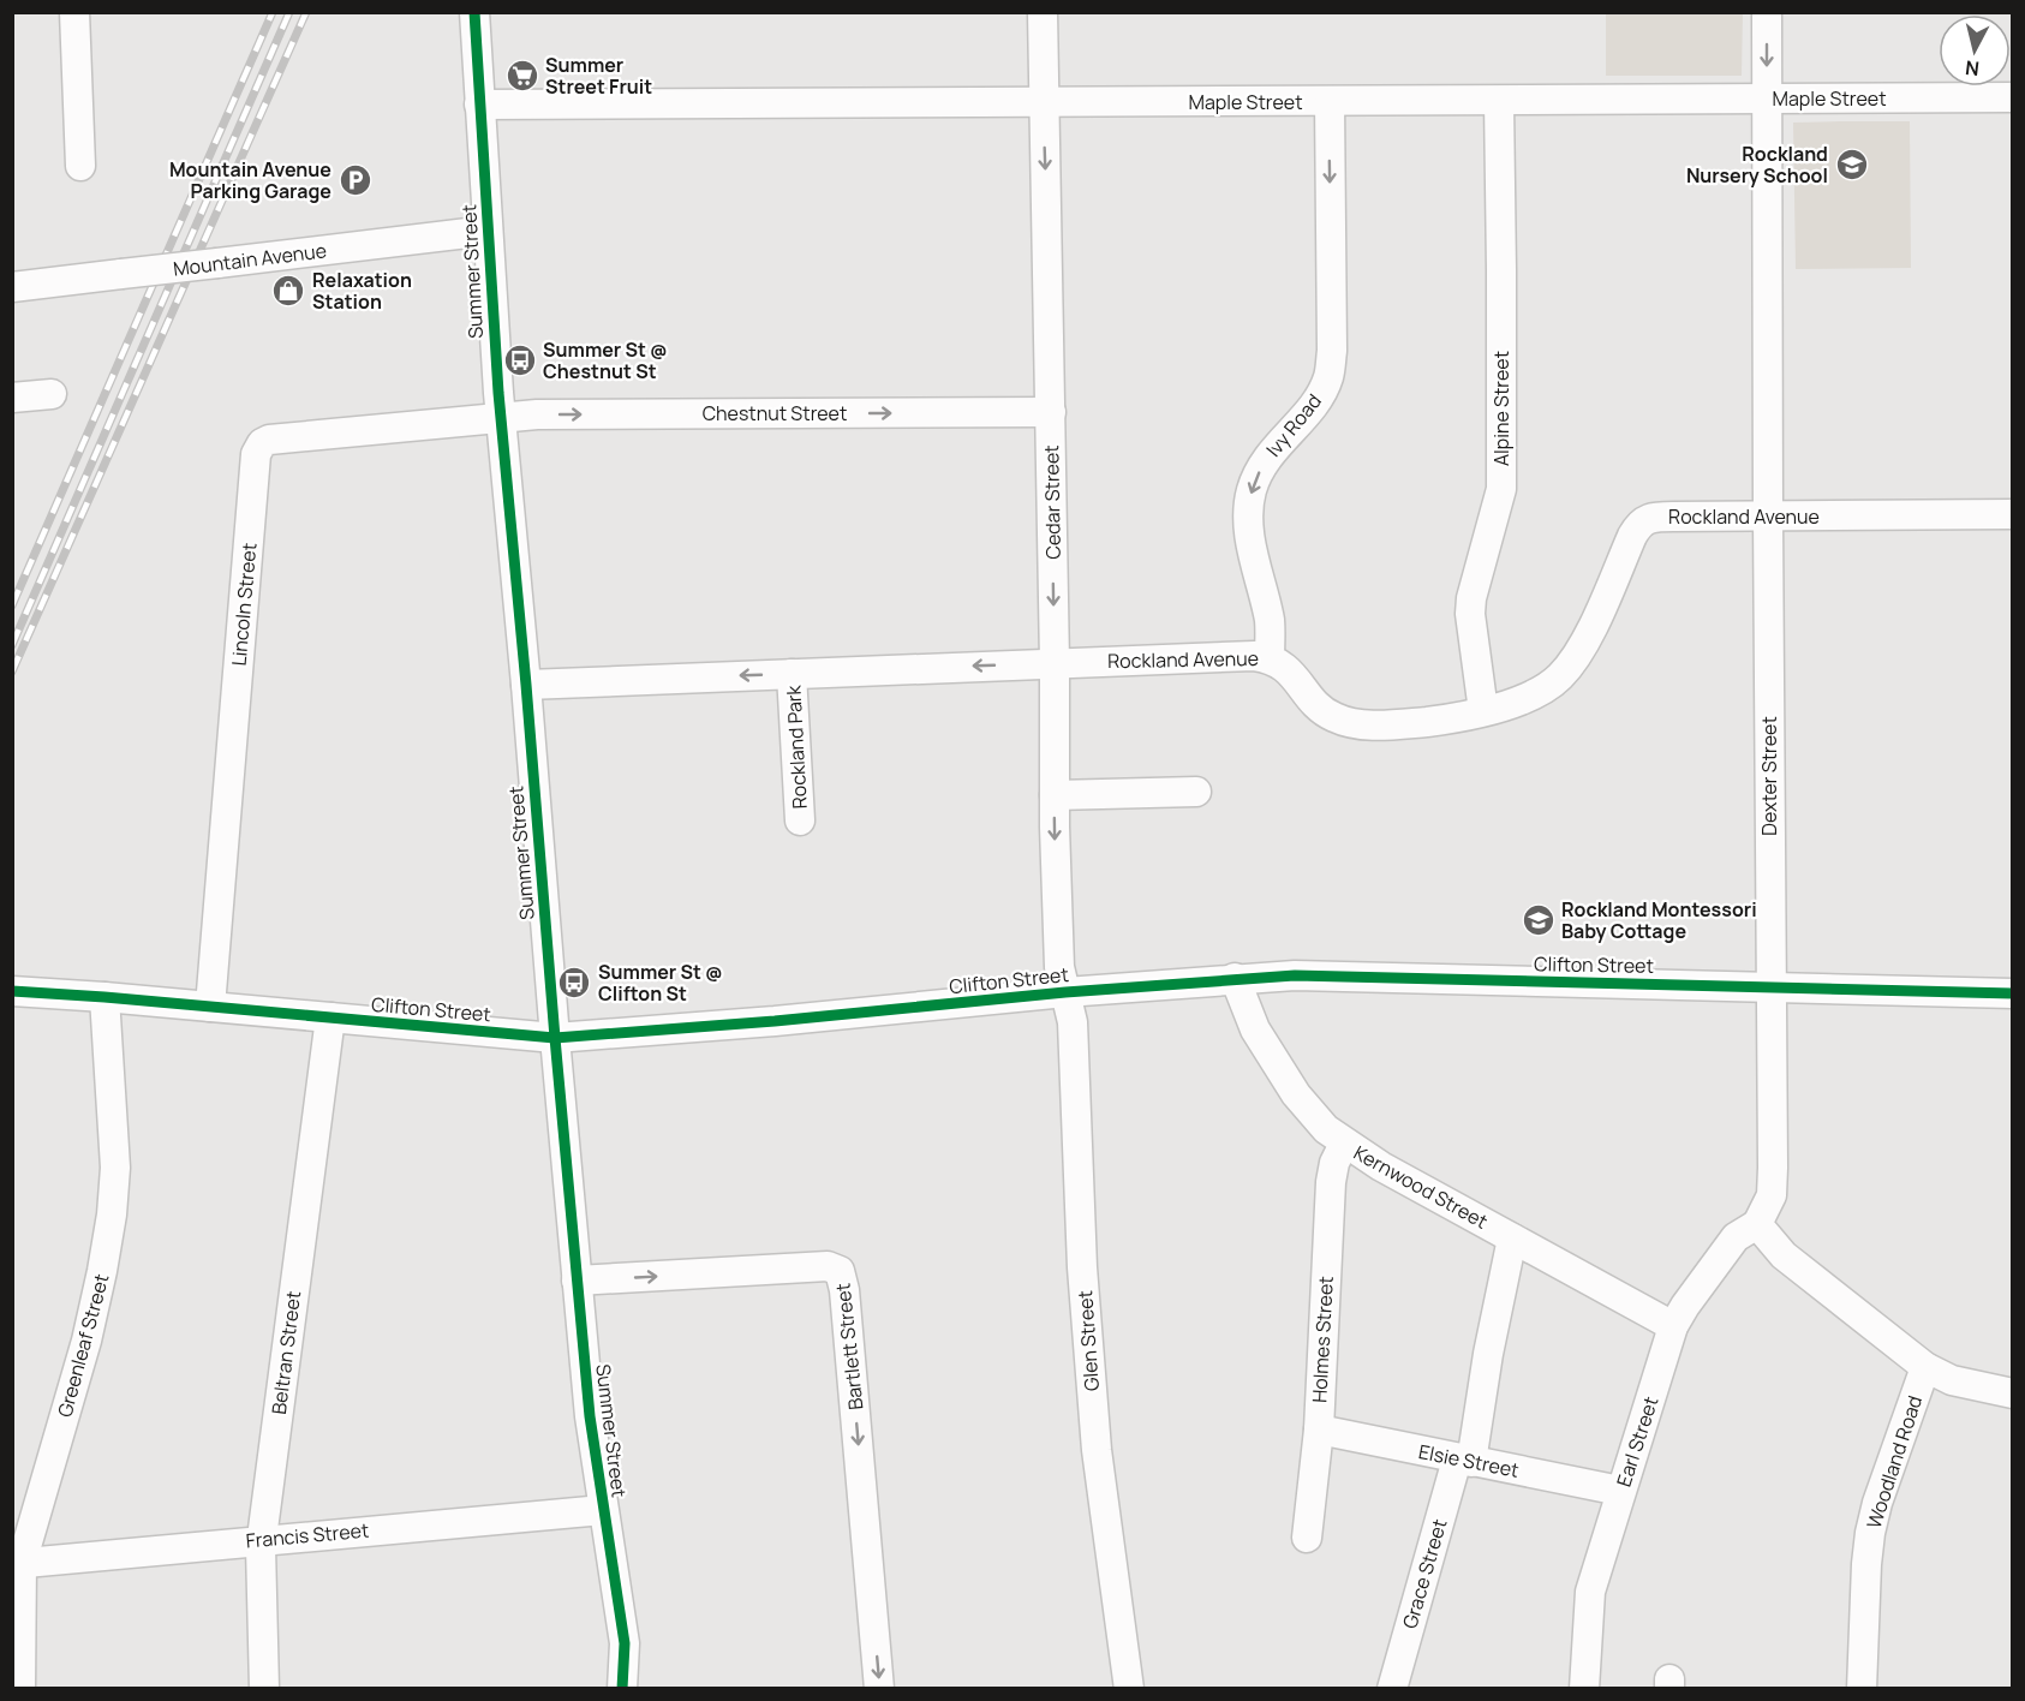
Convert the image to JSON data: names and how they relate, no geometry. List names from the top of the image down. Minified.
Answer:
{"streets":{"street":["Maple Street","Mountain Avenue","Summer Street","Alpine Street","Chestnut Street","Ivy Road","Cedar Street","Rockland Avenue","Lincoln Street","Rockland Park","Dexter Street","Clifton Street","Kernwood Street","Holmes Street","Glen Street","Greenleaf Street","Bartlett Street","Beltran Street","Earl Street","Elsie Street","Woodland Road","Francis Street","Grace Street"]},"crossings":[["Maple Street","Summer Street"],["Maple Street","Alpine Street"],["Maple Street","Ivy Road"],["Maple Street","Cedar Street"],["Maple Street","Dexter Street"],["Mountain Avenue","Summer Street"],["Summer Street","Chestnut Street"],["Summer Street","Rockland Avenue"],["Summer Street","Lincoln Street"],["Summer Street","Clifton Street"],["Summer Street","Bartlett Street"],["Summer Street","Francis Street"],["Alpine Street","Rockland Avenue"],["Chestnut Street","Cedar Street"],["Chestnut Street","Lincoln Street"],["Ivy Road","Rockland Avenue"],["Cedar Street","Rockland Avenue"],["Cedar Street","Clifton Street"],["Cedar Street","Glen Street"],["Rockland Avenue","Rockland Park"],["Rockland Avenue","Dexter Street"],["Lincoln Street","Clifton Street"],["Dexter Street","Clifton Street"],["Dexter Street","Earl Street"],["Clifton Street","Kernwood Street"],["Clifton Street","Glen Street"],["Clifton Street","Greenleaf Street"],["Clifton Street","Beltran Street"],["Kernwood Street","Holmes Street"],["Kernwood Street","Earl Street"],["Kernwood Street","Grace Street"],["Holmes Street","Elsie Street"],["Greenleaf Street","Francis Street"],["Beltran Street","Francis Street"],["Earl Street","Elsie Street"],["Elsie Street","Grace Street"]],"one_way":["Chestnut Street","Ivy Road","Cedar Street"],"places":{"supermarket":["Summer Street Fruit"],"school or university":["Rockland Nursery School","Rockland Montessori Baby Cottage"],"parking":["Mountain Avenue Parking Garage"],"shop":["Relaxation Station"],"bus stop":["Summer St @ Chestnut St","Summer St @ Clifton St"]},"north":"bottom"}
